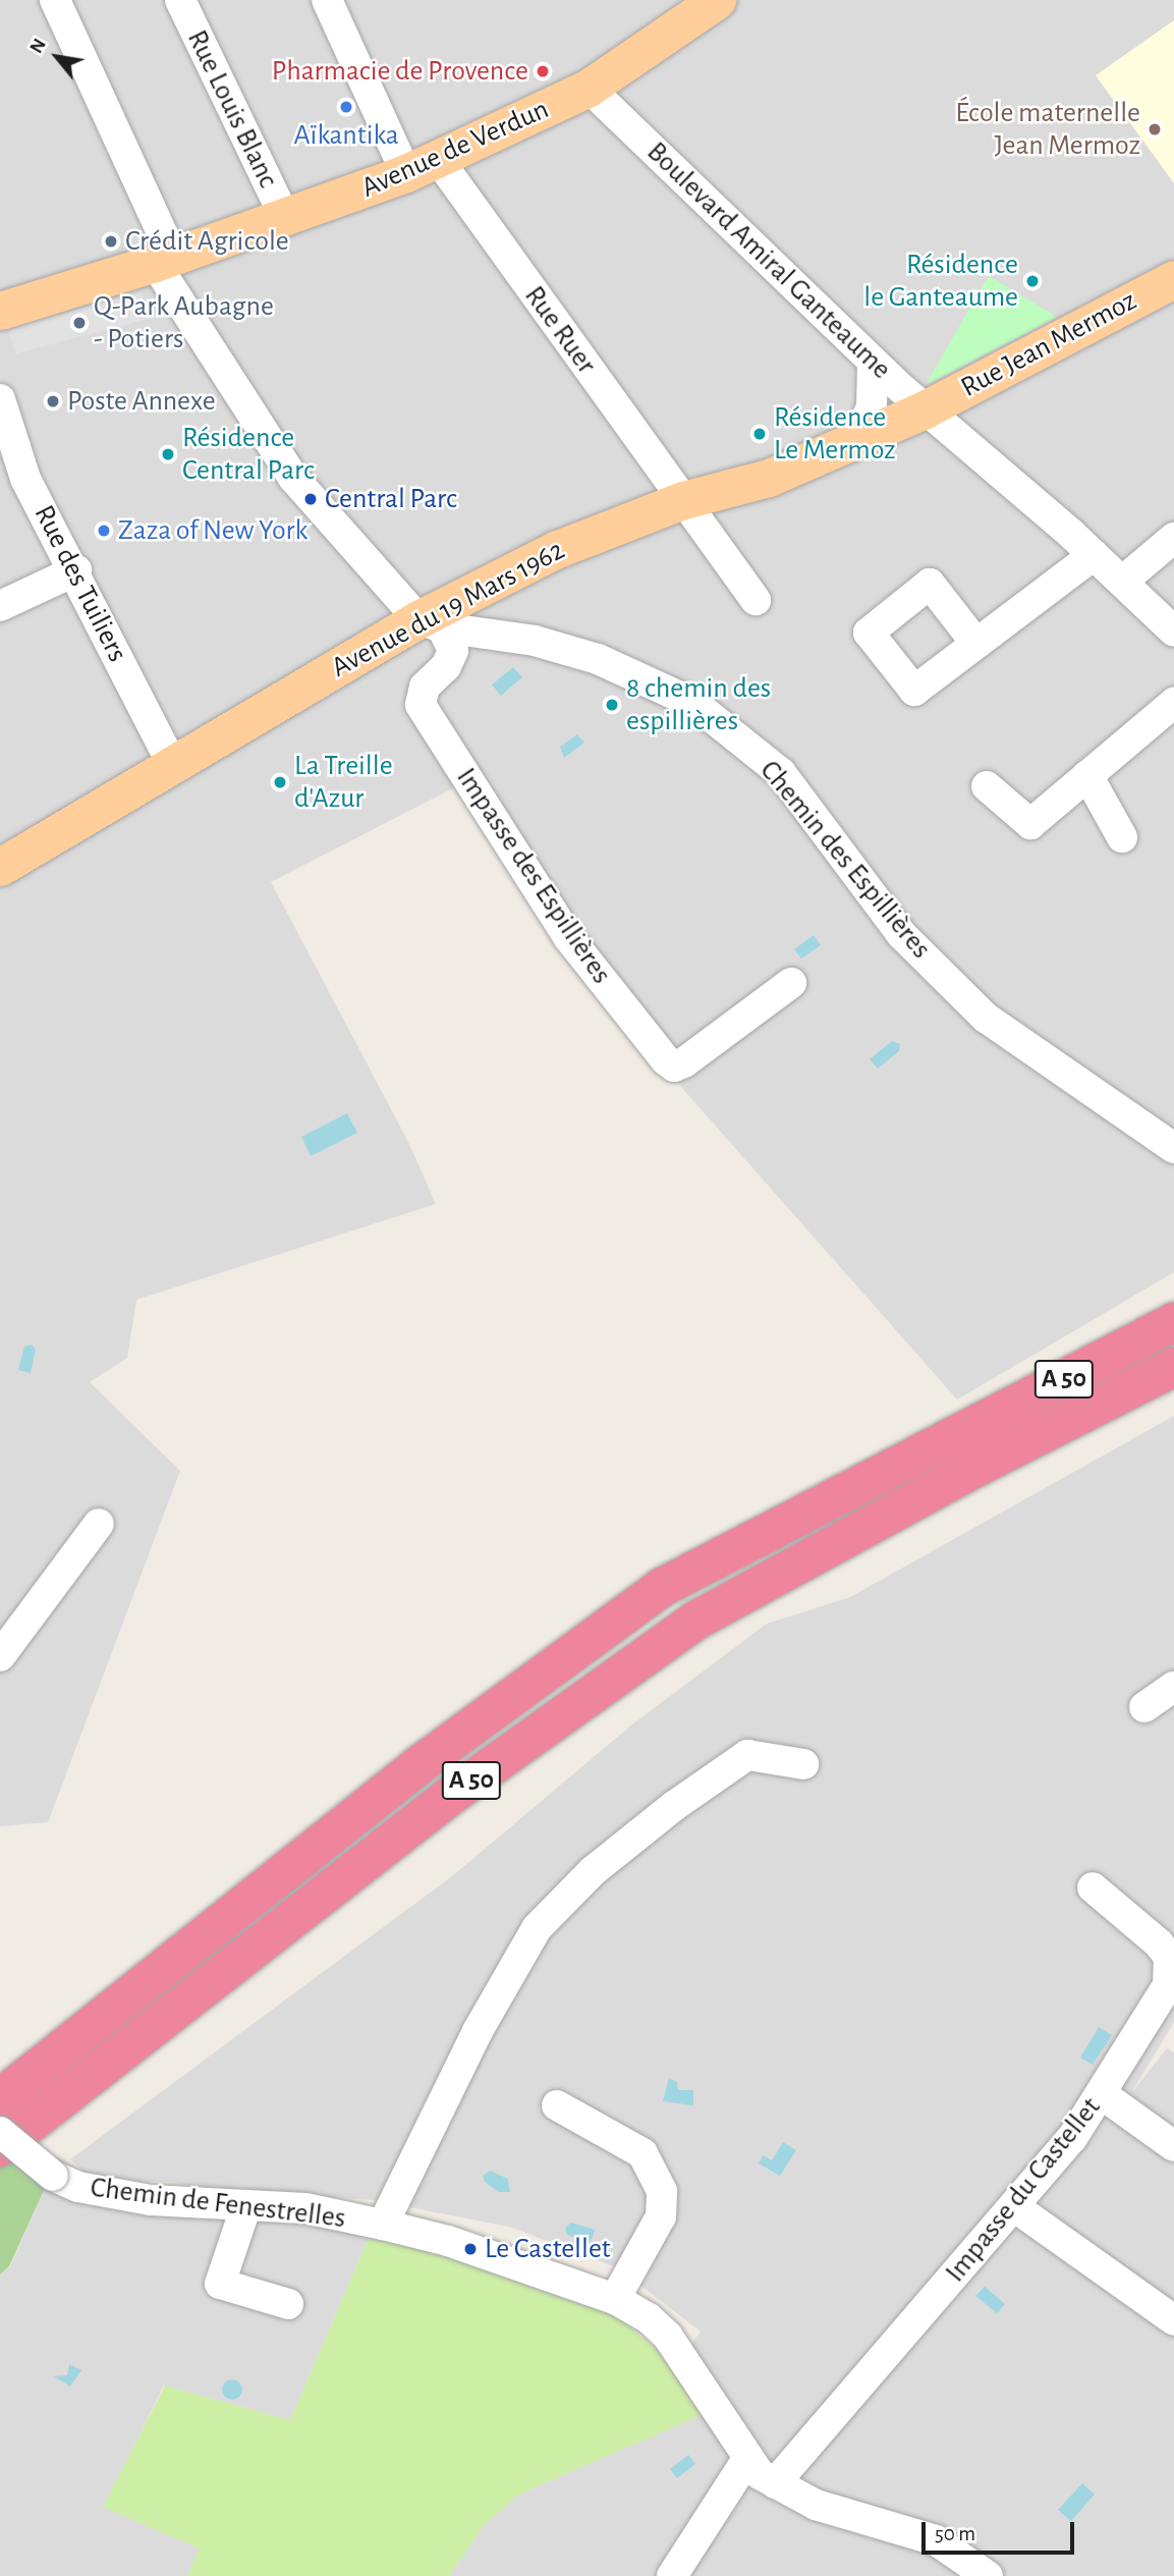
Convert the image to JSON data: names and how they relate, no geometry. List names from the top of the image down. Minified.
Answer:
{"streets":{"highway":["A 50"],"main road":["Avenue de Verdun","Rue Jean Mermoz","Avenue du 19 Mars 1962"],"street":["Rue Louis Blanc","Boulevard Amiral Ganteaume","Rue Ruer","Rue des Tuiliers","Chemin des Espillières","Impasse des Espillières","Impasse du Castellet","Chemin de Fenestrelles"]},"crossings":[["Rue Louis Blanc","Avenue de Verdun"],["Avenue de Verdun","Boulevard Amiral Ganteaume"],["Avenue de Verdun","Rue Ruer"],["Boulevard Amiral Ganteaume","Rue Jean Mermoz"],["Boulevard Amiral Ganteaume","Avenue du 19 Mars 1962"],["Rue Ruer","Avenue du 19 Mars 1962"],["Rue Jean Mermoz","Avenue du 19 Mars 1962"],["Rue des Tuiliers","Avenue du 19 Mars 1962"],["Avenue du 19 Mars 1962","Chemin des Espillières"],["Avenue du 19 Mars 1962","Impasse des Espillières"],["Chemin des Espillières","Impasse des Espillières"],["Impasse du Castellet","Chemin de Fenestrelles"]],"places":["Pharmacie de Provence","Aïkantika","École maternelle Jean Mermoz","Crédit Agricole","Résidence le Ganteaume","Q-Park Aubagne - Potiers","Poste Annexe","Résidence Le Mermoz","Résidence Central Parc","Central Parc","Zaza of New York","8 chemin des espillières","La Treille d'Azur","Le Castellet"],"scale_bar":"50 m","north":"top left"}
